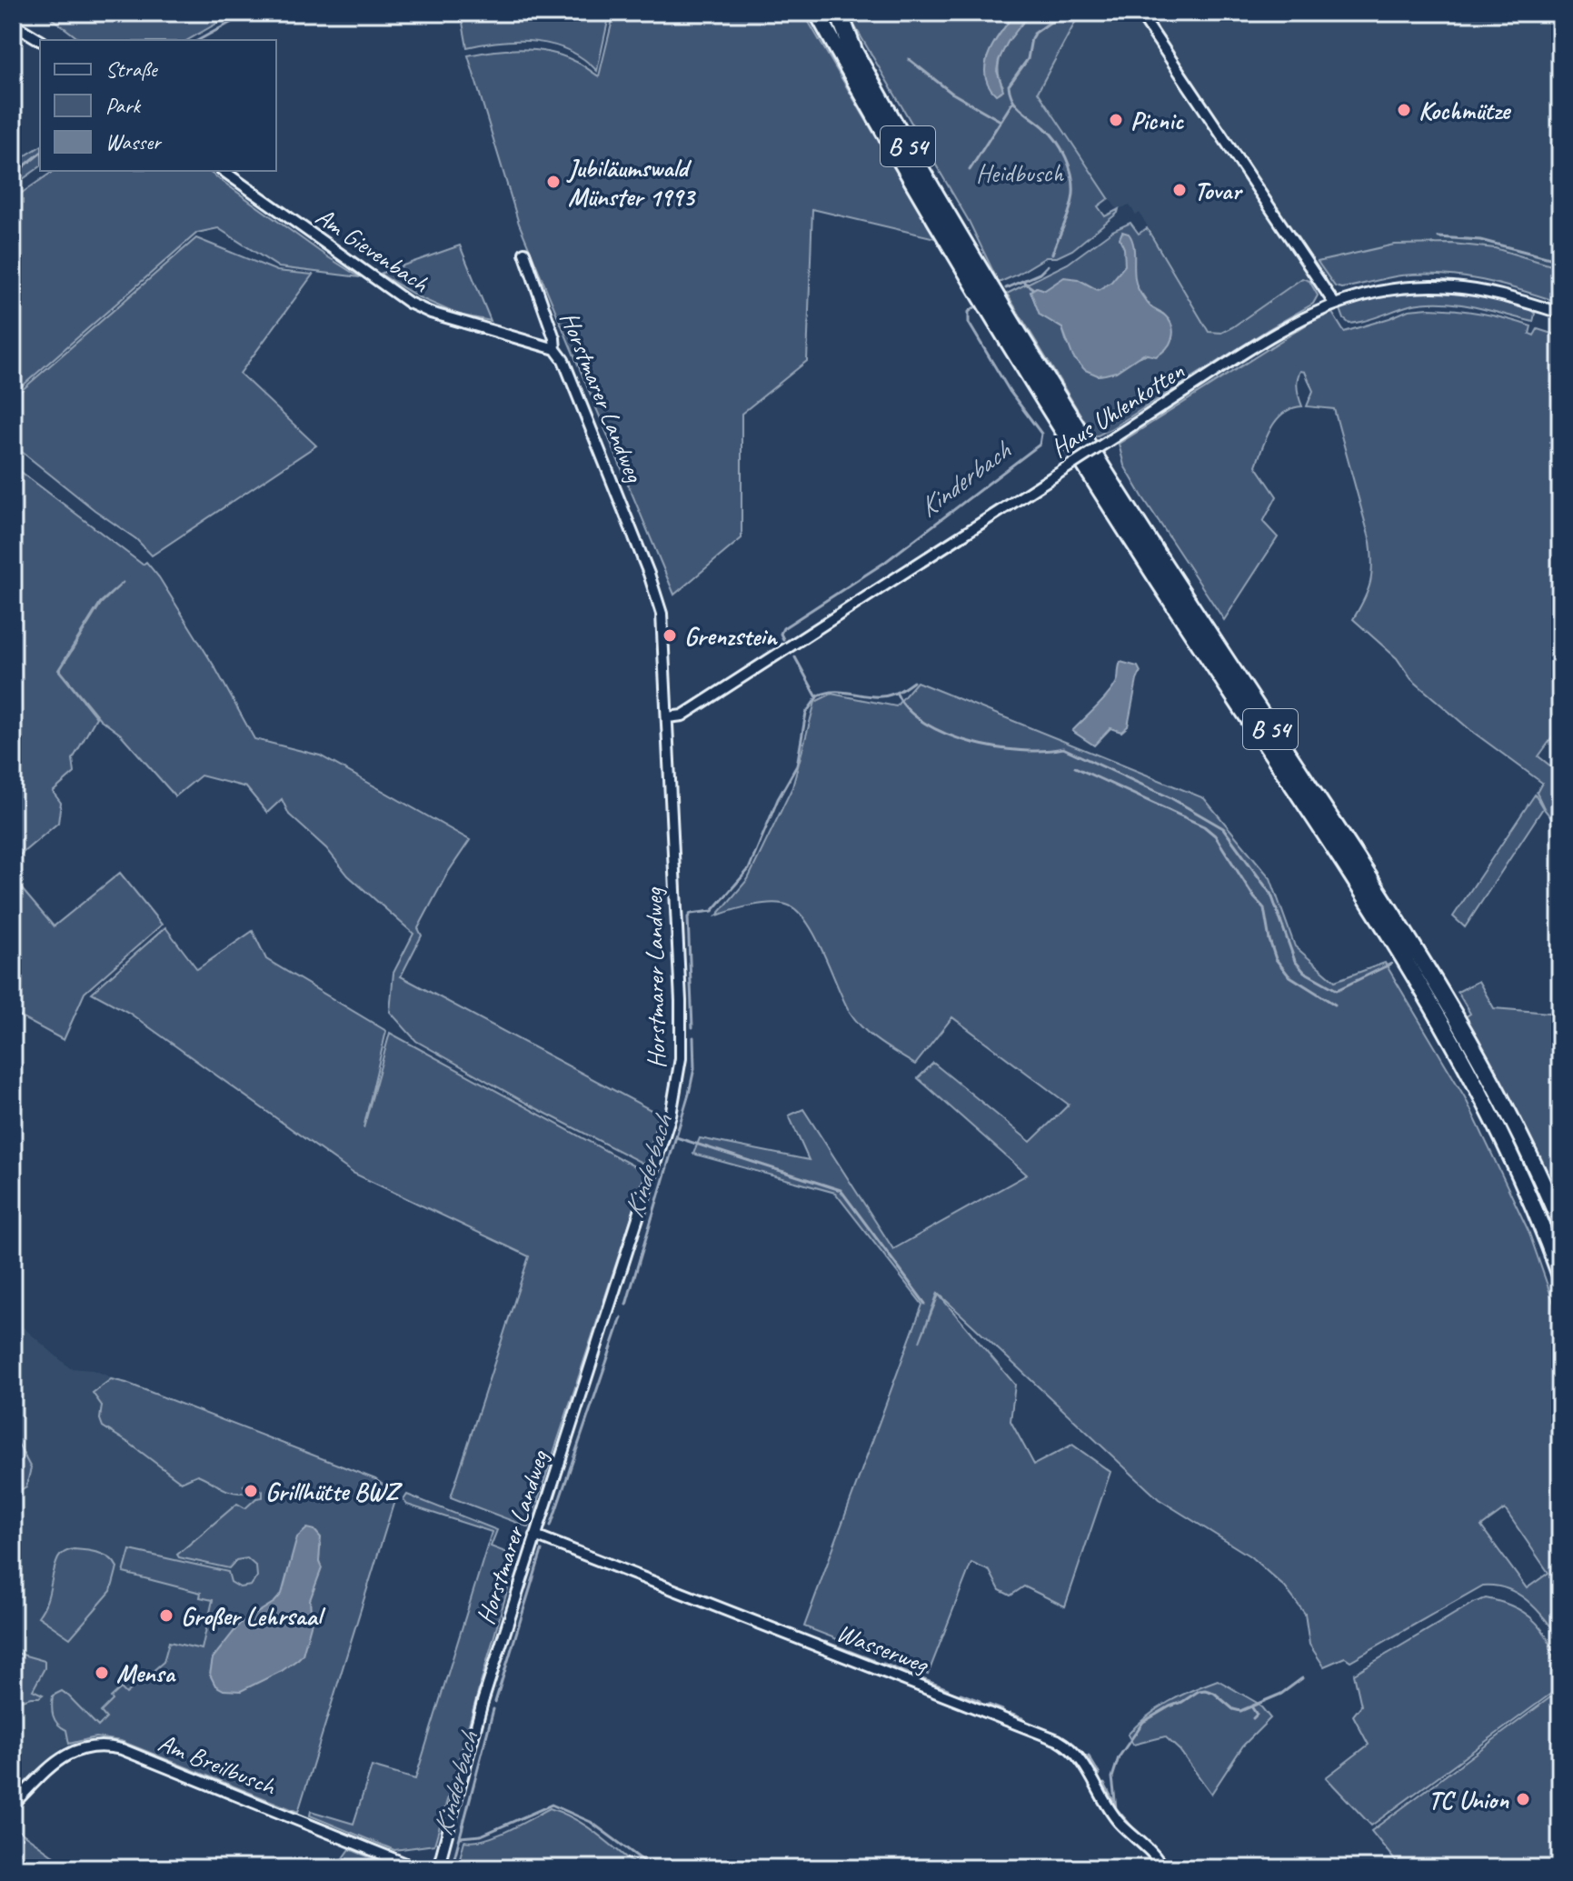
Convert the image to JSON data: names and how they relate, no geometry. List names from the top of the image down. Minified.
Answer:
{"streets":{"highway":["B 54"],"street":["Am Gievenbach","Horstmarer Landweg","Haus Uhlenkotten","Wasserweg","Am Breilbusch"]},"crossings":[["Am Gievenbach","Horstmarer Landweg"],["Horstmarer Landweg","Haus Uhlenkotten"],["Horstmarer Landweg","Wasserweg"]],"water":["Kinderbach"],"parks":["Heidbusch"],"places":["Kochmütze","Picnic","Jubiläumswald Münster 1993","Tovar","Grenzstein","Grillhütte BWZ","Großer Lehrsaal","Mensa","TC Union"],"legend":["Straße","Park","Wasser"]}
